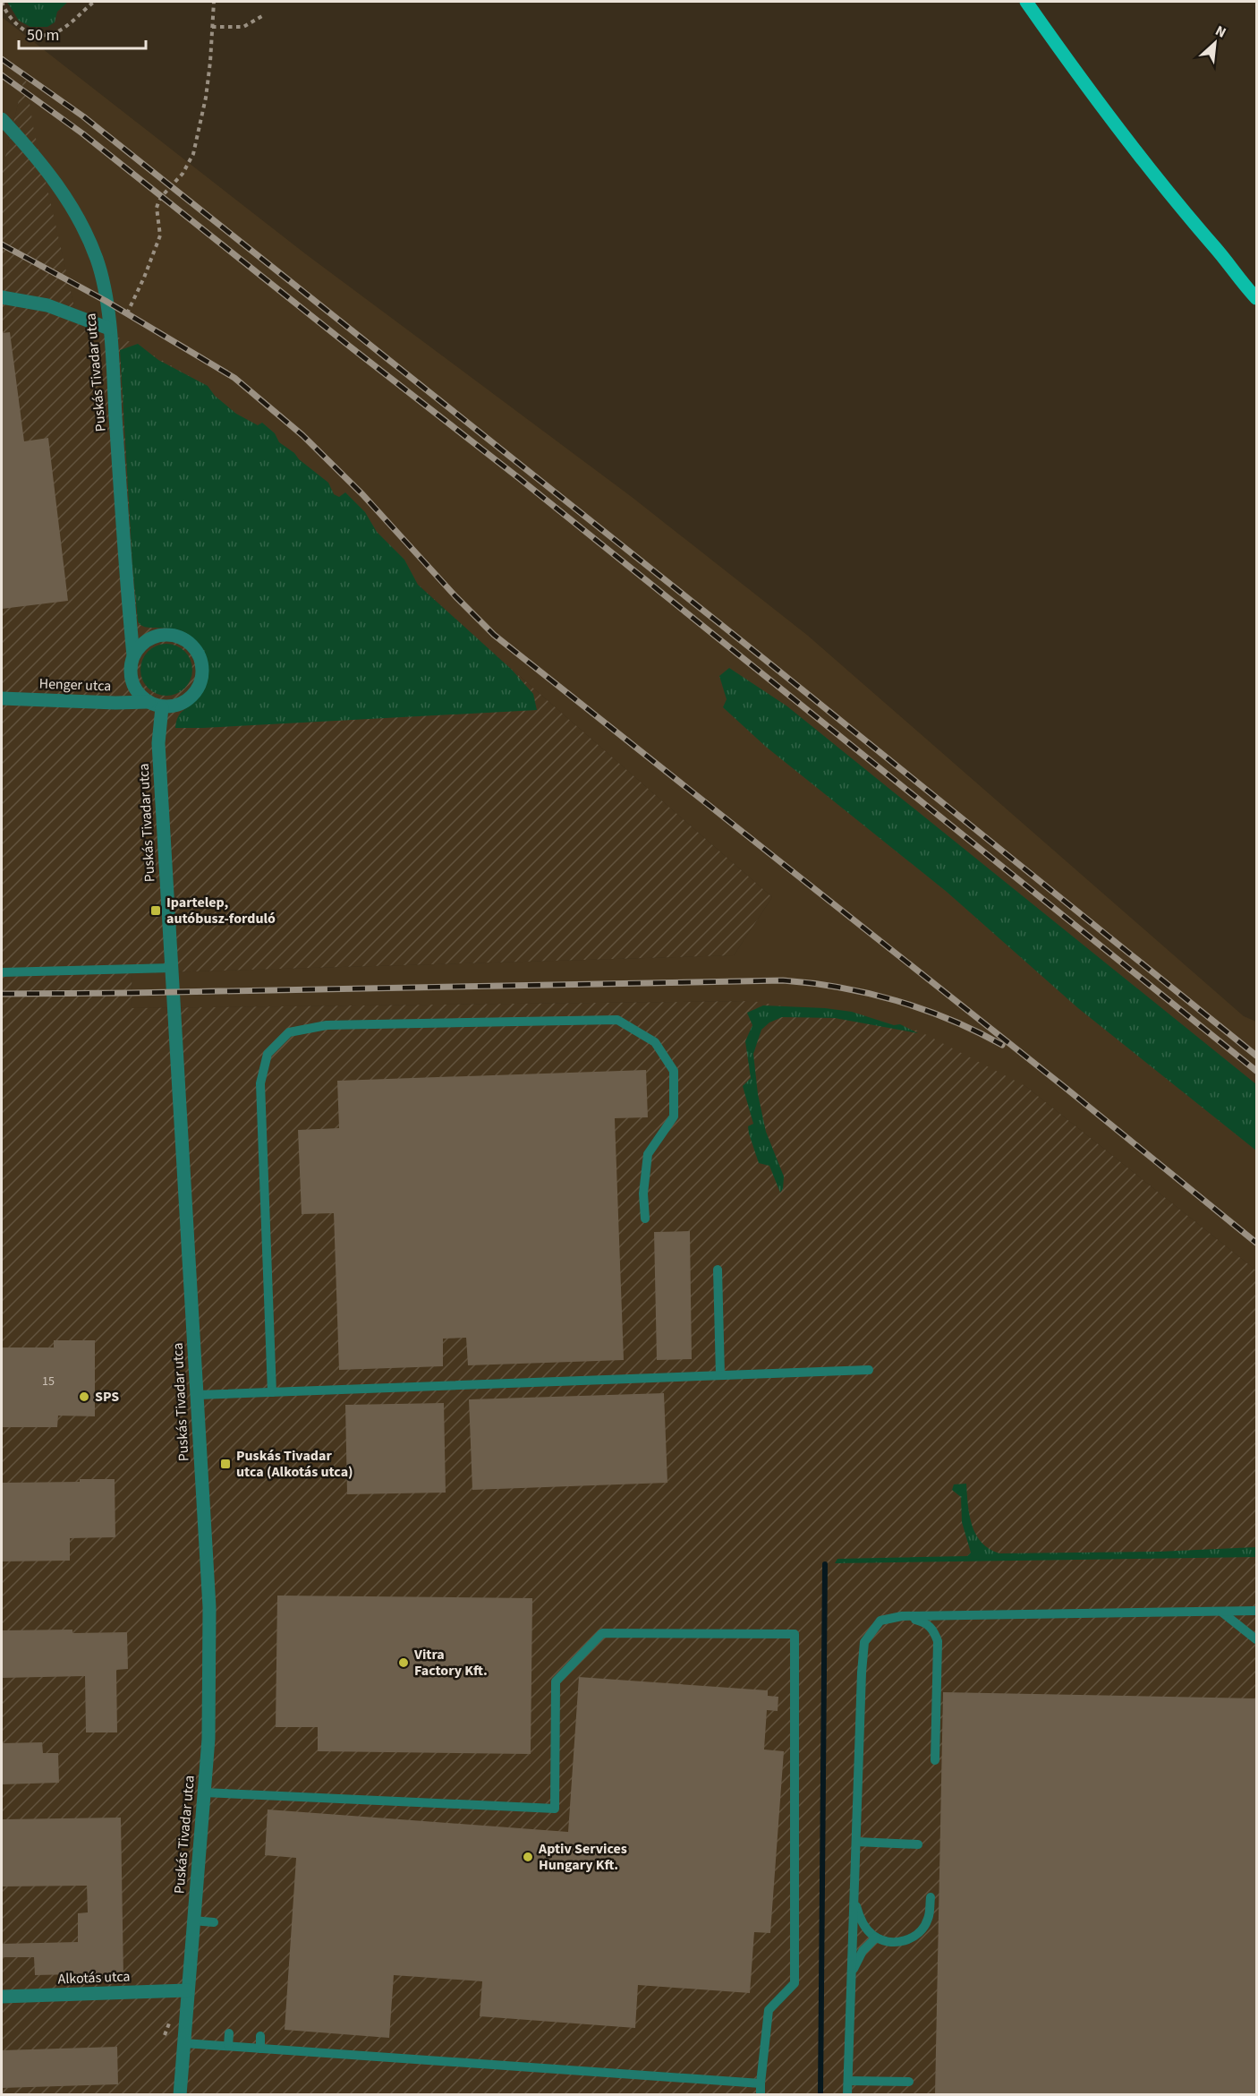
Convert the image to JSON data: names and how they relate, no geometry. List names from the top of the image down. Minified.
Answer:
{"streets":{"street":["Puskás Tivadar utca","Henger utca","Alkotás utca"]},"crossings":[["Puskás Tivadar utca","Henger utca"],["Puskás Tivadar utca","Alkotás utca"]],"places":{"transit":["Ipartelep, autóbusz-forduló","Puskás Tivadar utca (Alkotás utca)"],"other":["SPS","Vitra Factory Kft.","Aptiv Services Hungary Kft."]},"house_numbers":["15"],"scale_bar":"50 m","north":"top right"}
